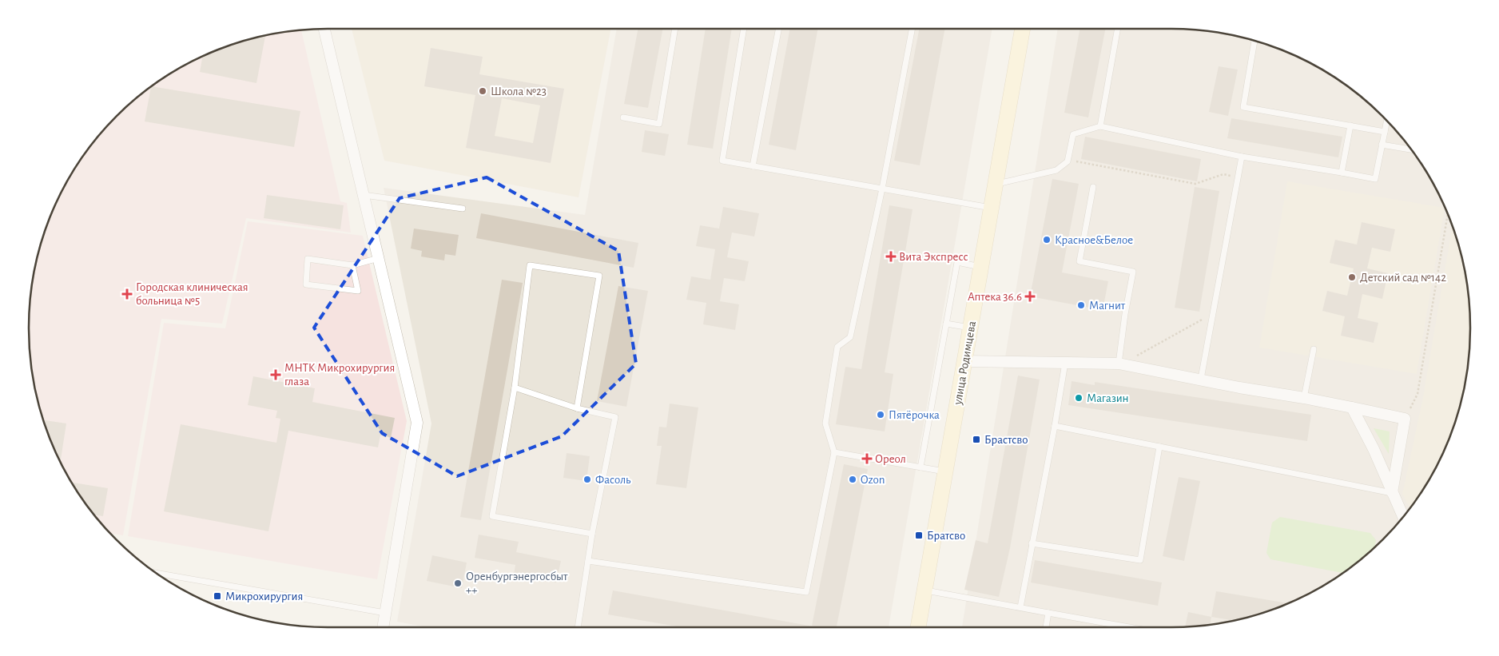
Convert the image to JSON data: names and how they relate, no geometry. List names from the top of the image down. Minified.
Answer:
{"streets":{"street":["улица Родимцева"]},"places":{"other":["Школа №23","Красное&Белое","Детский сад №142","Магнит","Магазин","Пятёрочка","Фасоль","Ozon","Оренбургэнергосбыт ++"],"health":["Вита Экспресс","Городская клиническая больница №5","Аптека 36.6","МНТК Микрохирургия глаза","Ореол"],"transit":["Брастсво","Братсво","Микрохирургия"]}}
